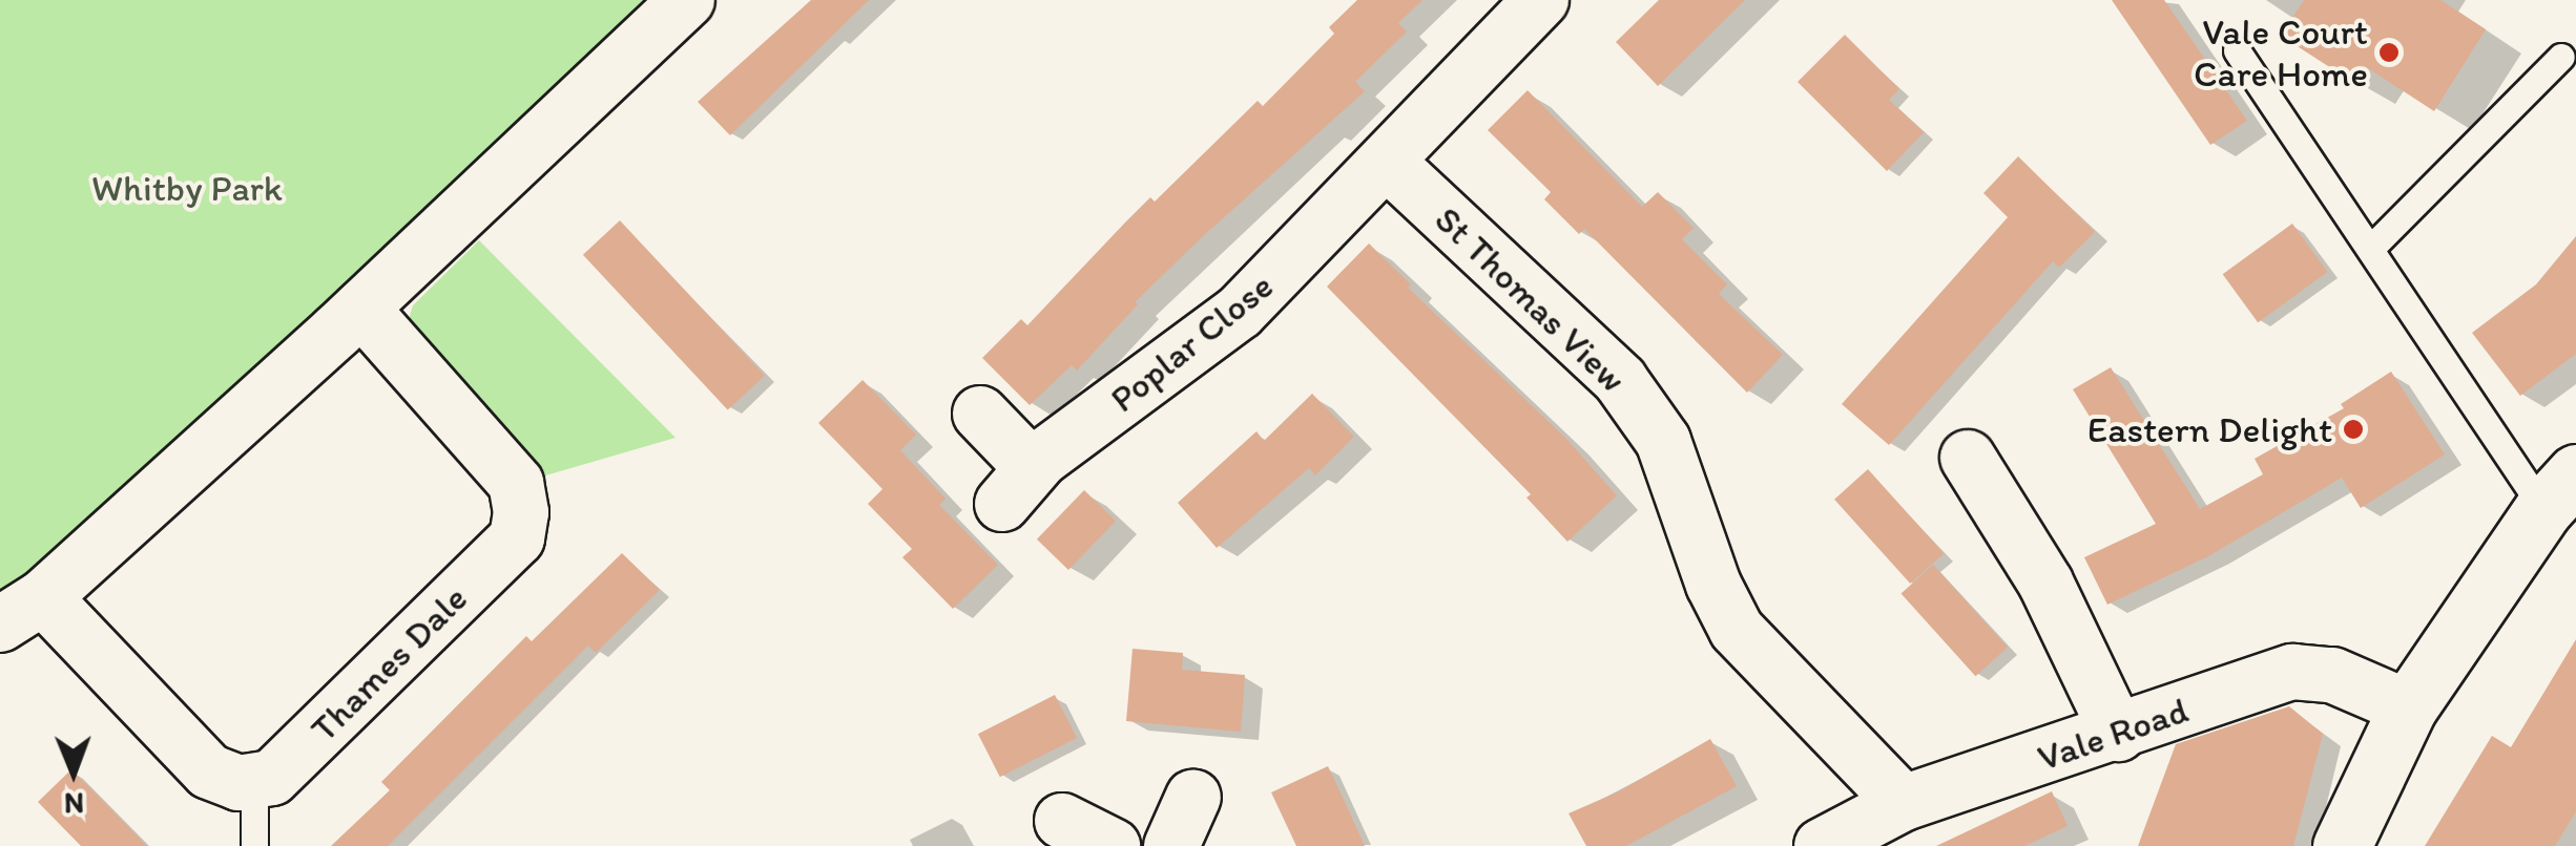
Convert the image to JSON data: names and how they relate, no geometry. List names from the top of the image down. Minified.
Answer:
{"streets":{"street":["St Thomas View","Poplar Close","Thames Dale","Vale Road"]},"crossings":[["St Thomas View","Poplar Close"],["St Thomas View","Vale Road"]],"parks":["Whitby Park"],"places":["Vale Court Care Home","Eastern Delight"],"north":"bottom"}
